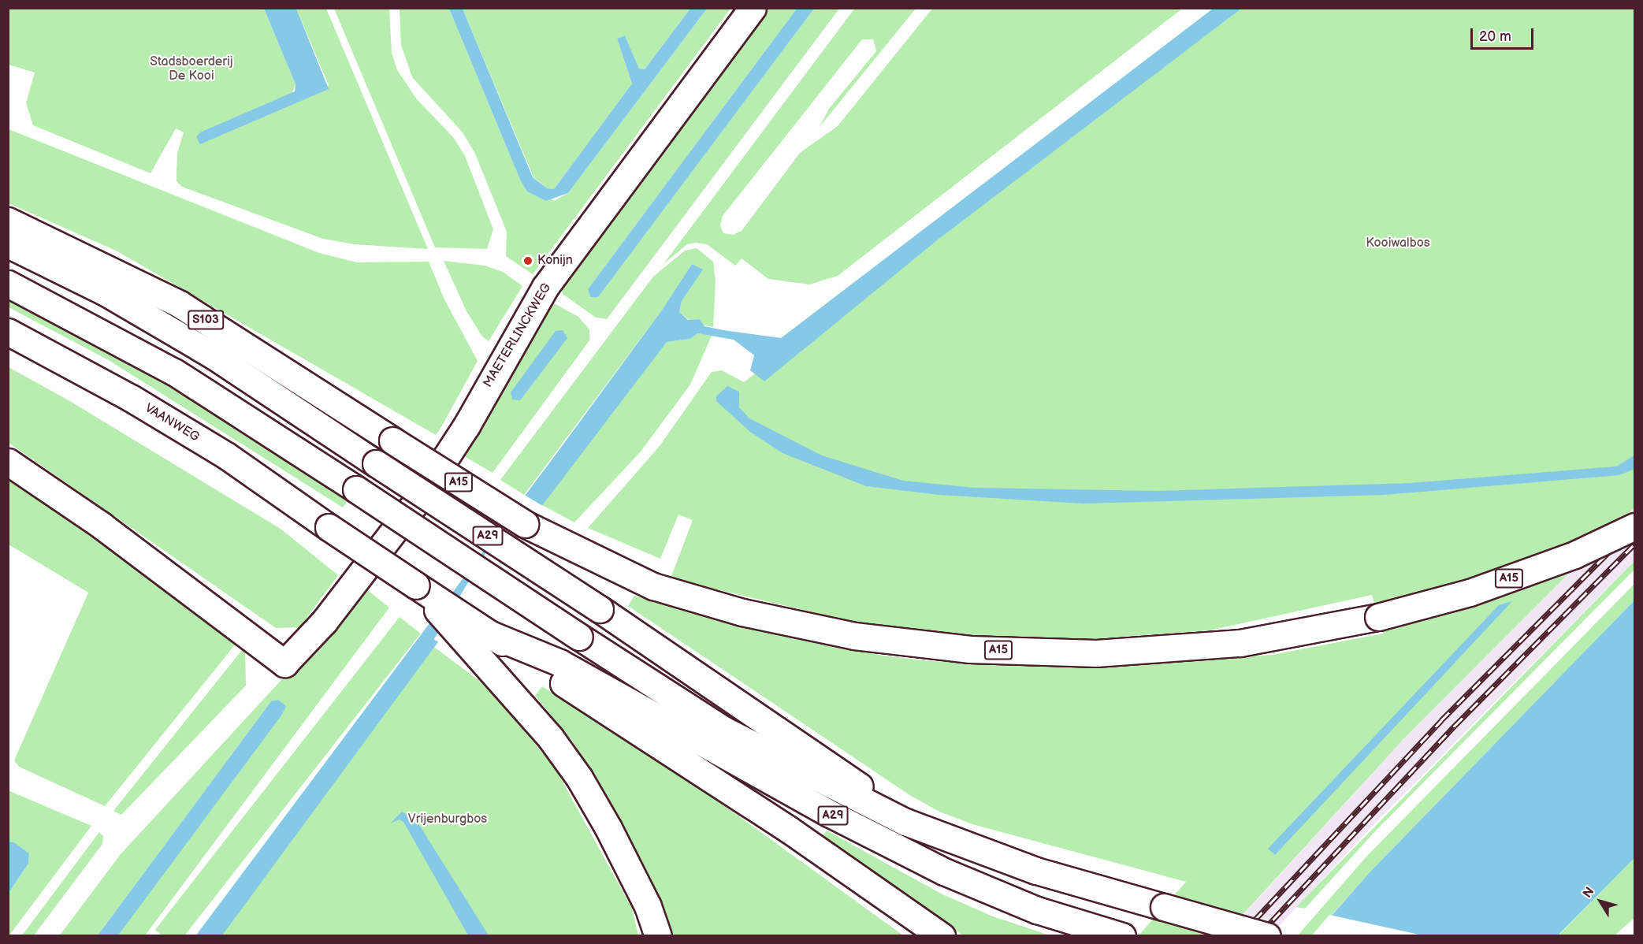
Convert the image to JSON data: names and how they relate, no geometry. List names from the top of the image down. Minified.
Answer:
{"streets":{"main road":["S103","MAETERLINCKWEG","VAANWEG","A15","A29"]},"crossings":[["S103","A15"],["S103","A29"],["VAANWEG","A29"]],"parks":["Stadsboerderij De Kooi","Kooiwalbos","Vrijenburgbos"],"places":["Konijn"],"scale_bar":"20 m","north":"top left"}
